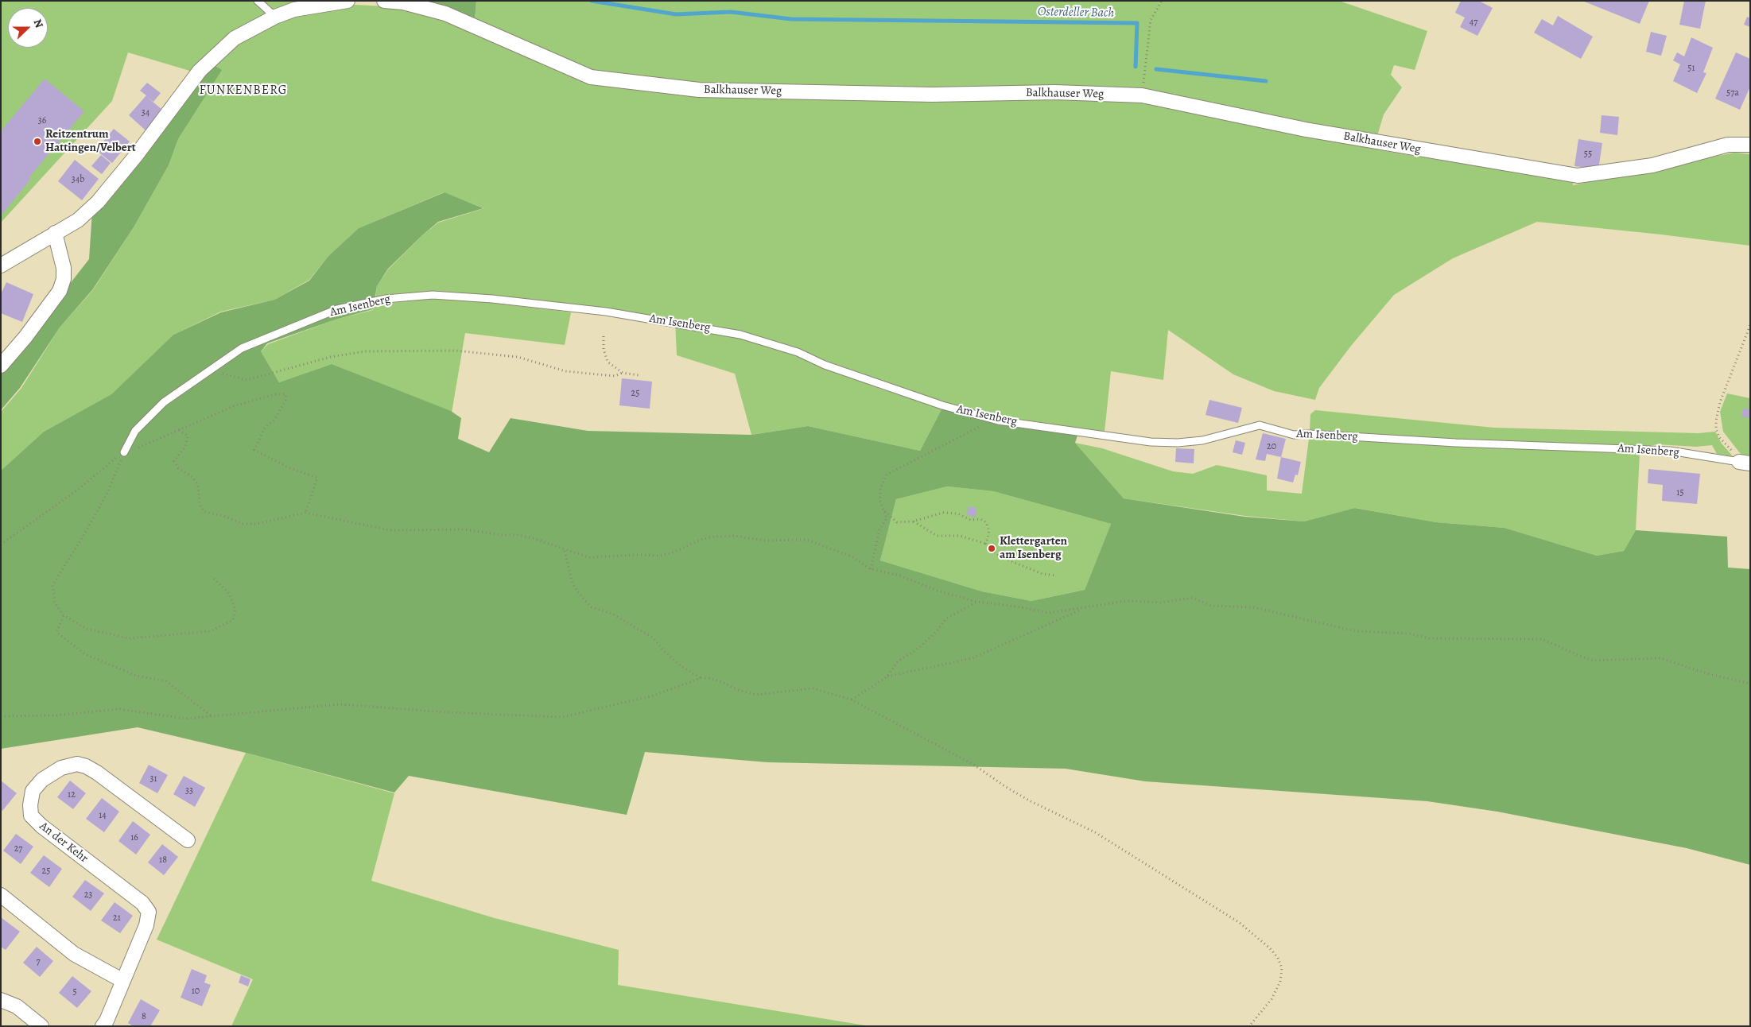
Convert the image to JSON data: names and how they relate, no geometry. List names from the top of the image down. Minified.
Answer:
{"streets":{"street":["Balkhauser Weg","An der Kehr"],"lane":["Am Isenberg"]},"districts":["FUNKENBERG"],"water":["Osterdeller Bach"],"places":["Reitzentrum Hattingen/Velbert","Klettergarten am Isenberg"],"house_numbers":["47","51","57a","34","36","55","34b","25","20","15","31","33","12","14","16","27","18","25","23","21","7","10","5","8"],"north":"right"}
